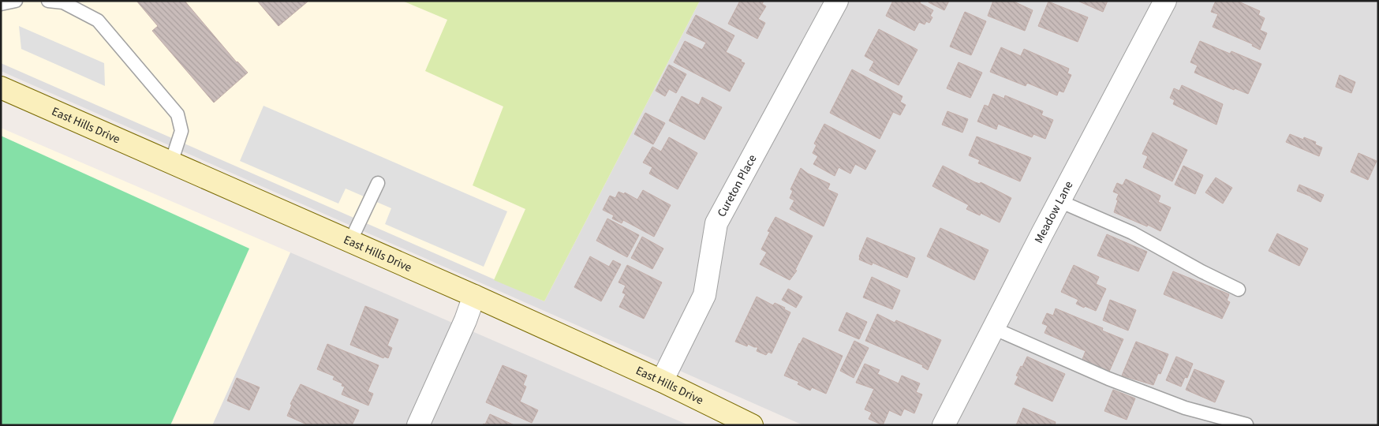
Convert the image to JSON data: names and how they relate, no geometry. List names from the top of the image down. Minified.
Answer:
{"streets":{"street":["East Hills Drive","Cureton Place","Meadow Lane"]},"crossings":[["East Hills Drive","Cureton Place"]]}
